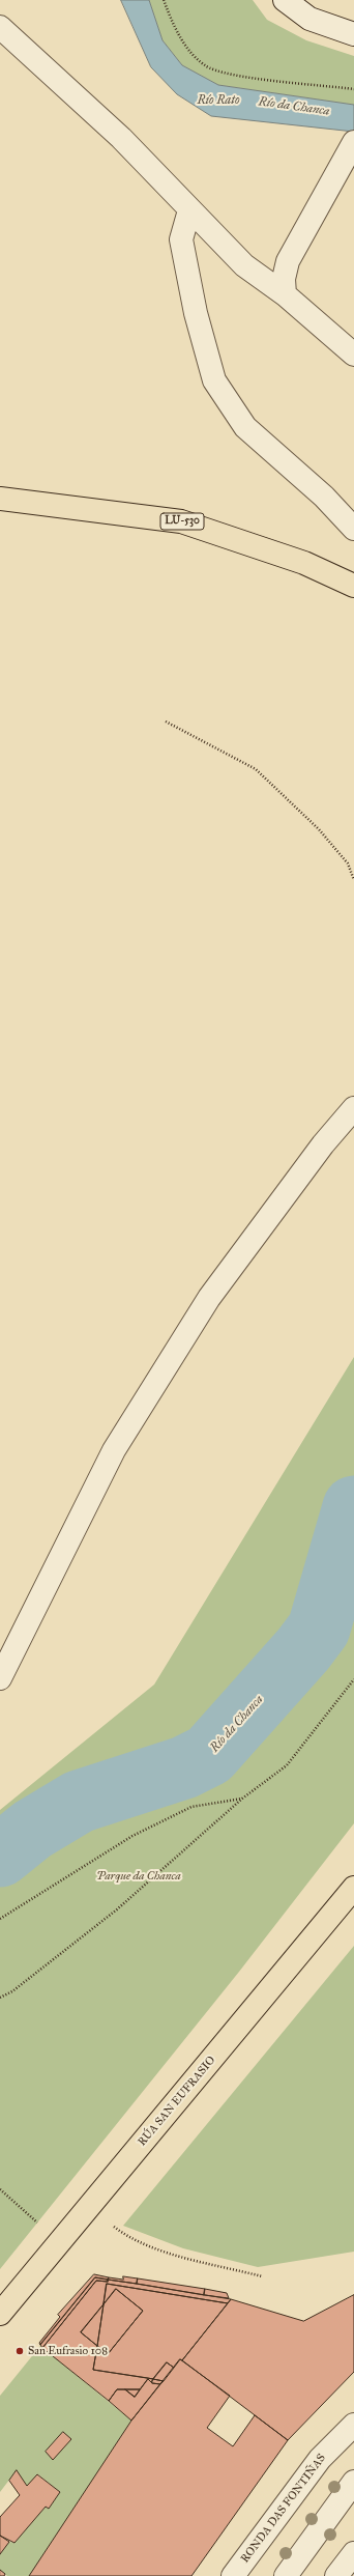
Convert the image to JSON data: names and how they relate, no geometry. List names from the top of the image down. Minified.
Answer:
{"streets":{"main road":["LU-530","RÚA SAN EUFRASIO"],"street":["RONDA DAS FONTIÑAS"]},"water":["Río Rato","Río da Chanca"],"parks":["Parque da Chanca"],"places":["San Eufrasio 108"]}
